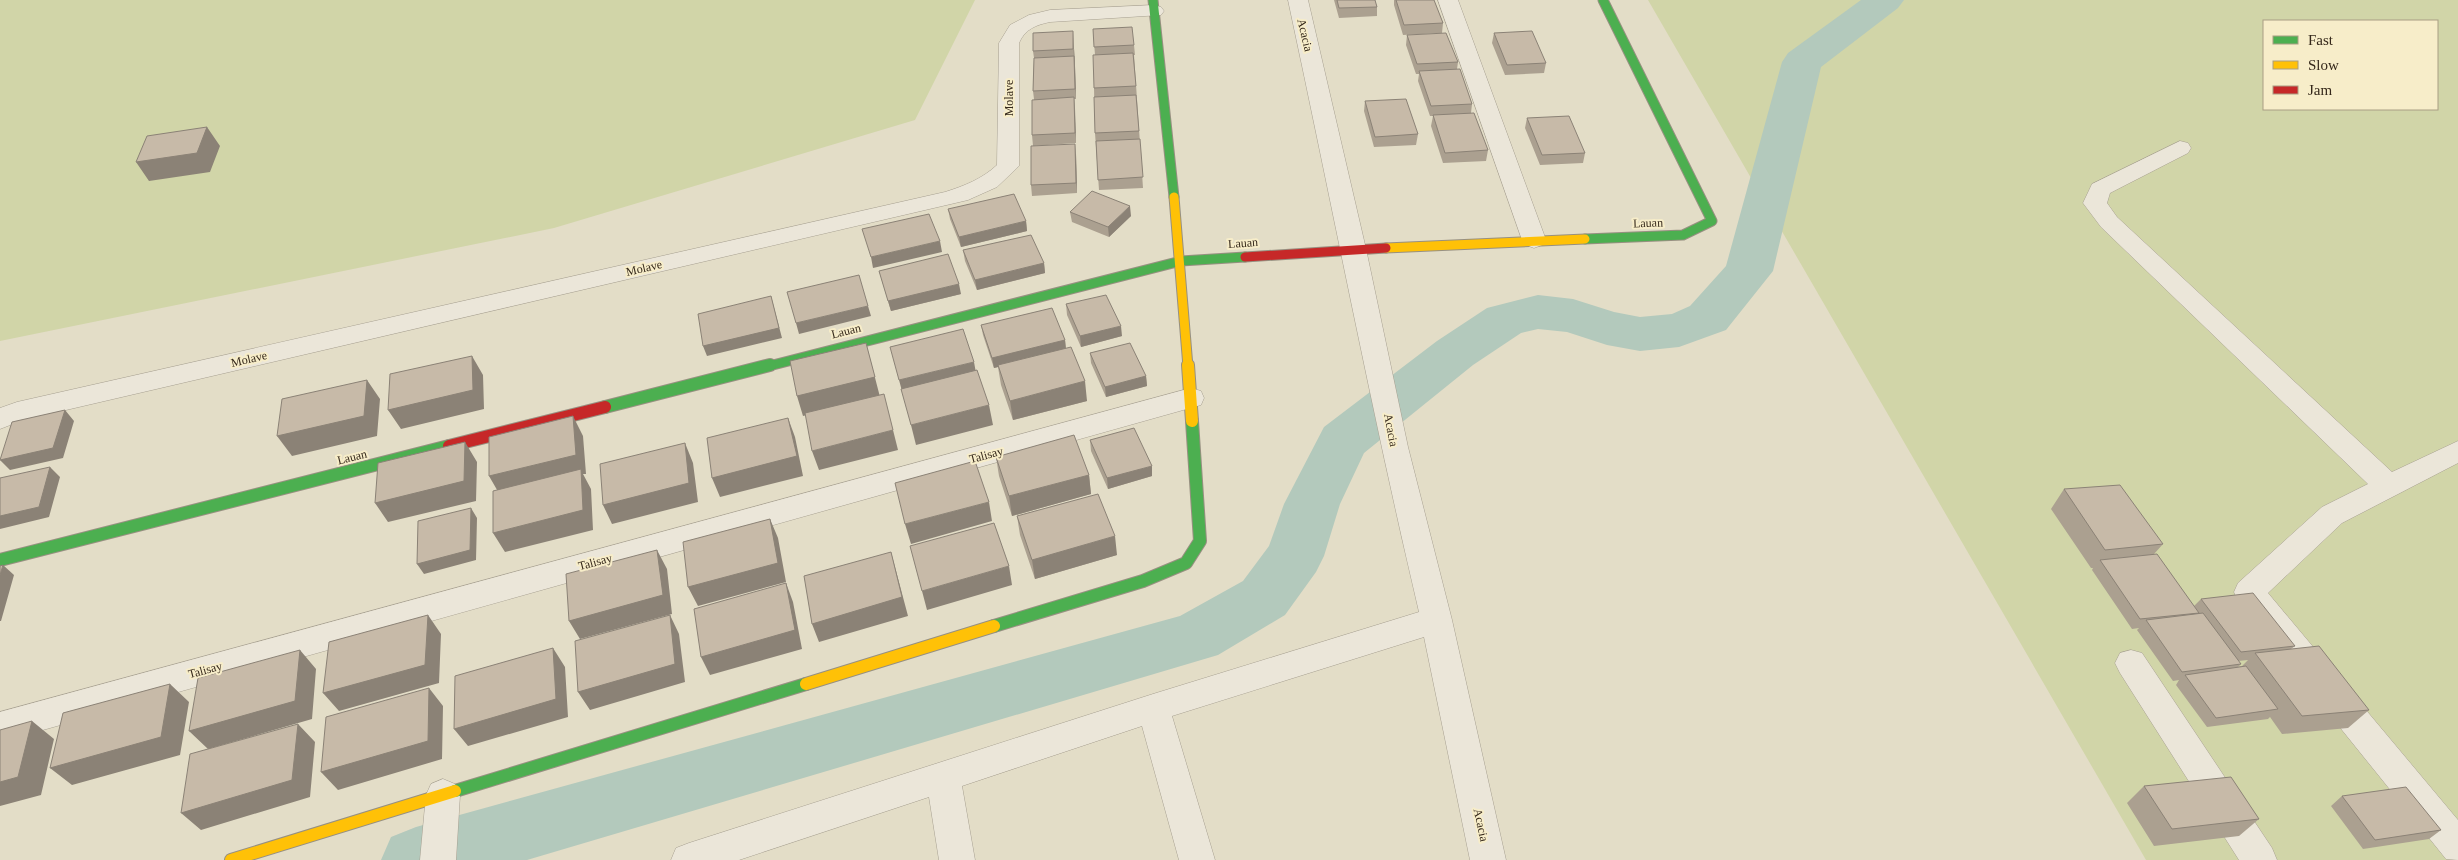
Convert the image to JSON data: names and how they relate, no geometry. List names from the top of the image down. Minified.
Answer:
{"streets":{"street":["Acacia","Molave","Lauan","Talisay"]},"crossings":[["Acacia","Lauan"]],"legend":["Fast","Slow","Jam"]}
